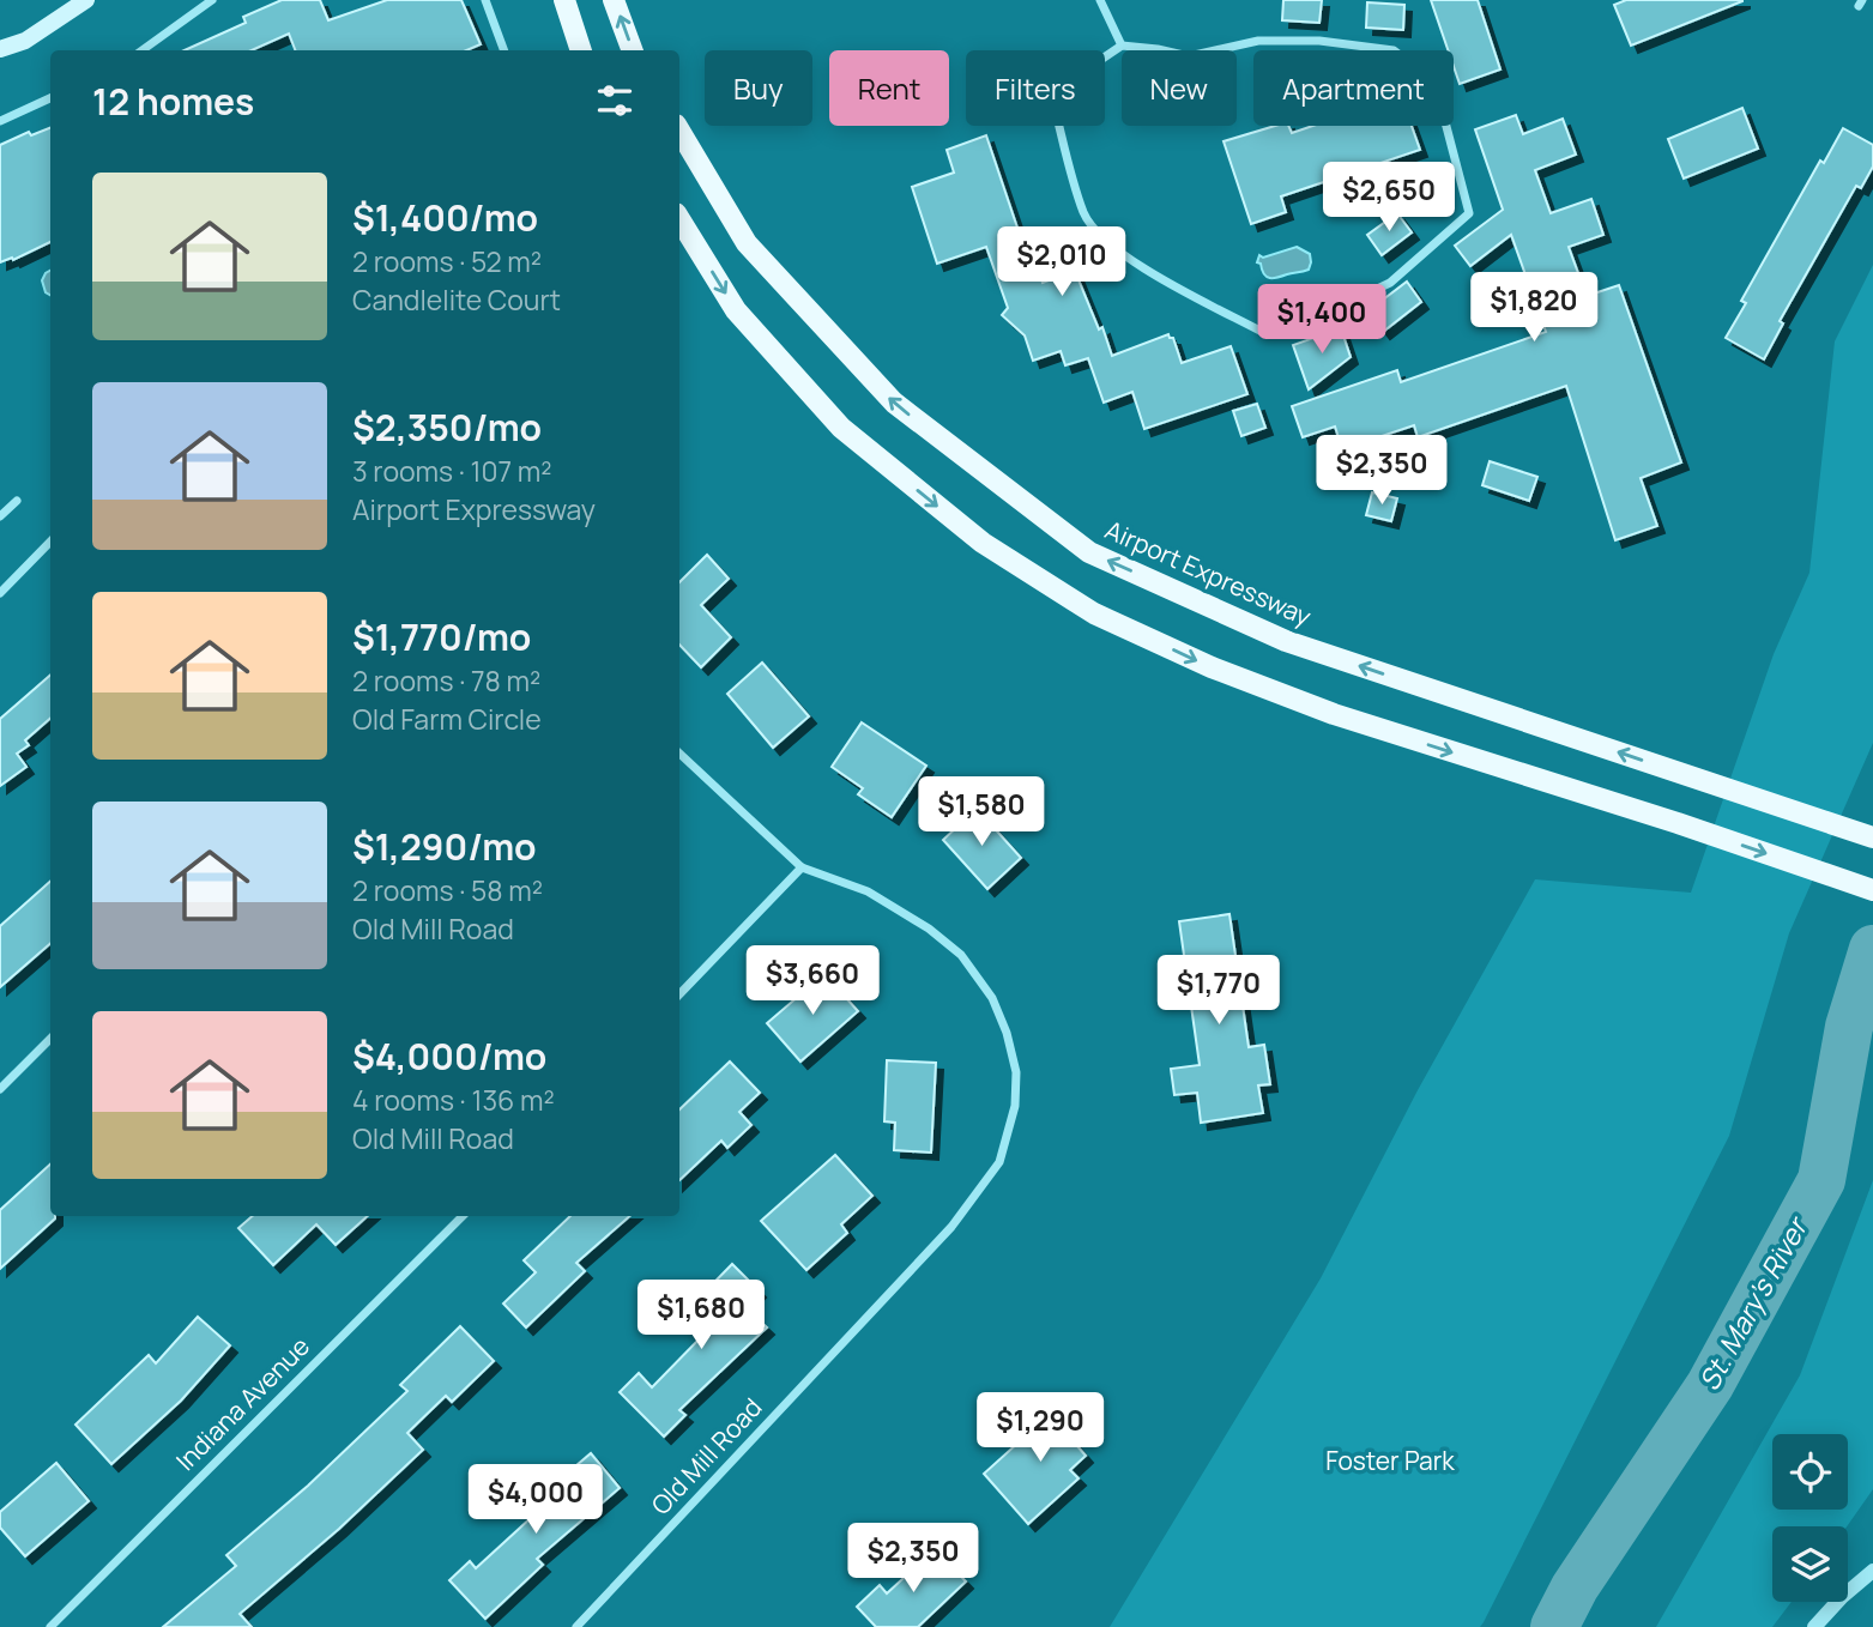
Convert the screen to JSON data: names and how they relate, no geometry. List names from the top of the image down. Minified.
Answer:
{"streets":{"main road":["Airport Expressway"],"street":["Indiana Avenue","Old Mill Road"]},"water":["St. Mary's River"],"parks":["Foster Park"],"page":{"chip":["Buy","Rent","Filters","New","Apartment"],"heading":"12 homes","list":[{"name":"$1,400/mo","note":"2 rooms · 52 m² · Candlelite Court"},{"name":"$2,350/mo","note":"3 rooms · 107 m² · Airport Expressway"},{"name":"$1,770/mo","note":"2 rooms · 78 m² · Old Farm Circle"},{"name":"$1,290/mo","note":"2 rooms · 58 m² · Old Mill Road"},{"name":"$4,000/mo","note":"4 rooms · 136 m² · Old Mill Road"}],"price":["$2,650","$2,010","$1,820","$1,400","$2,350","$1,580","$3,660","$1,770","$1,680","$1,290","$4,000","$2,350"]}}
